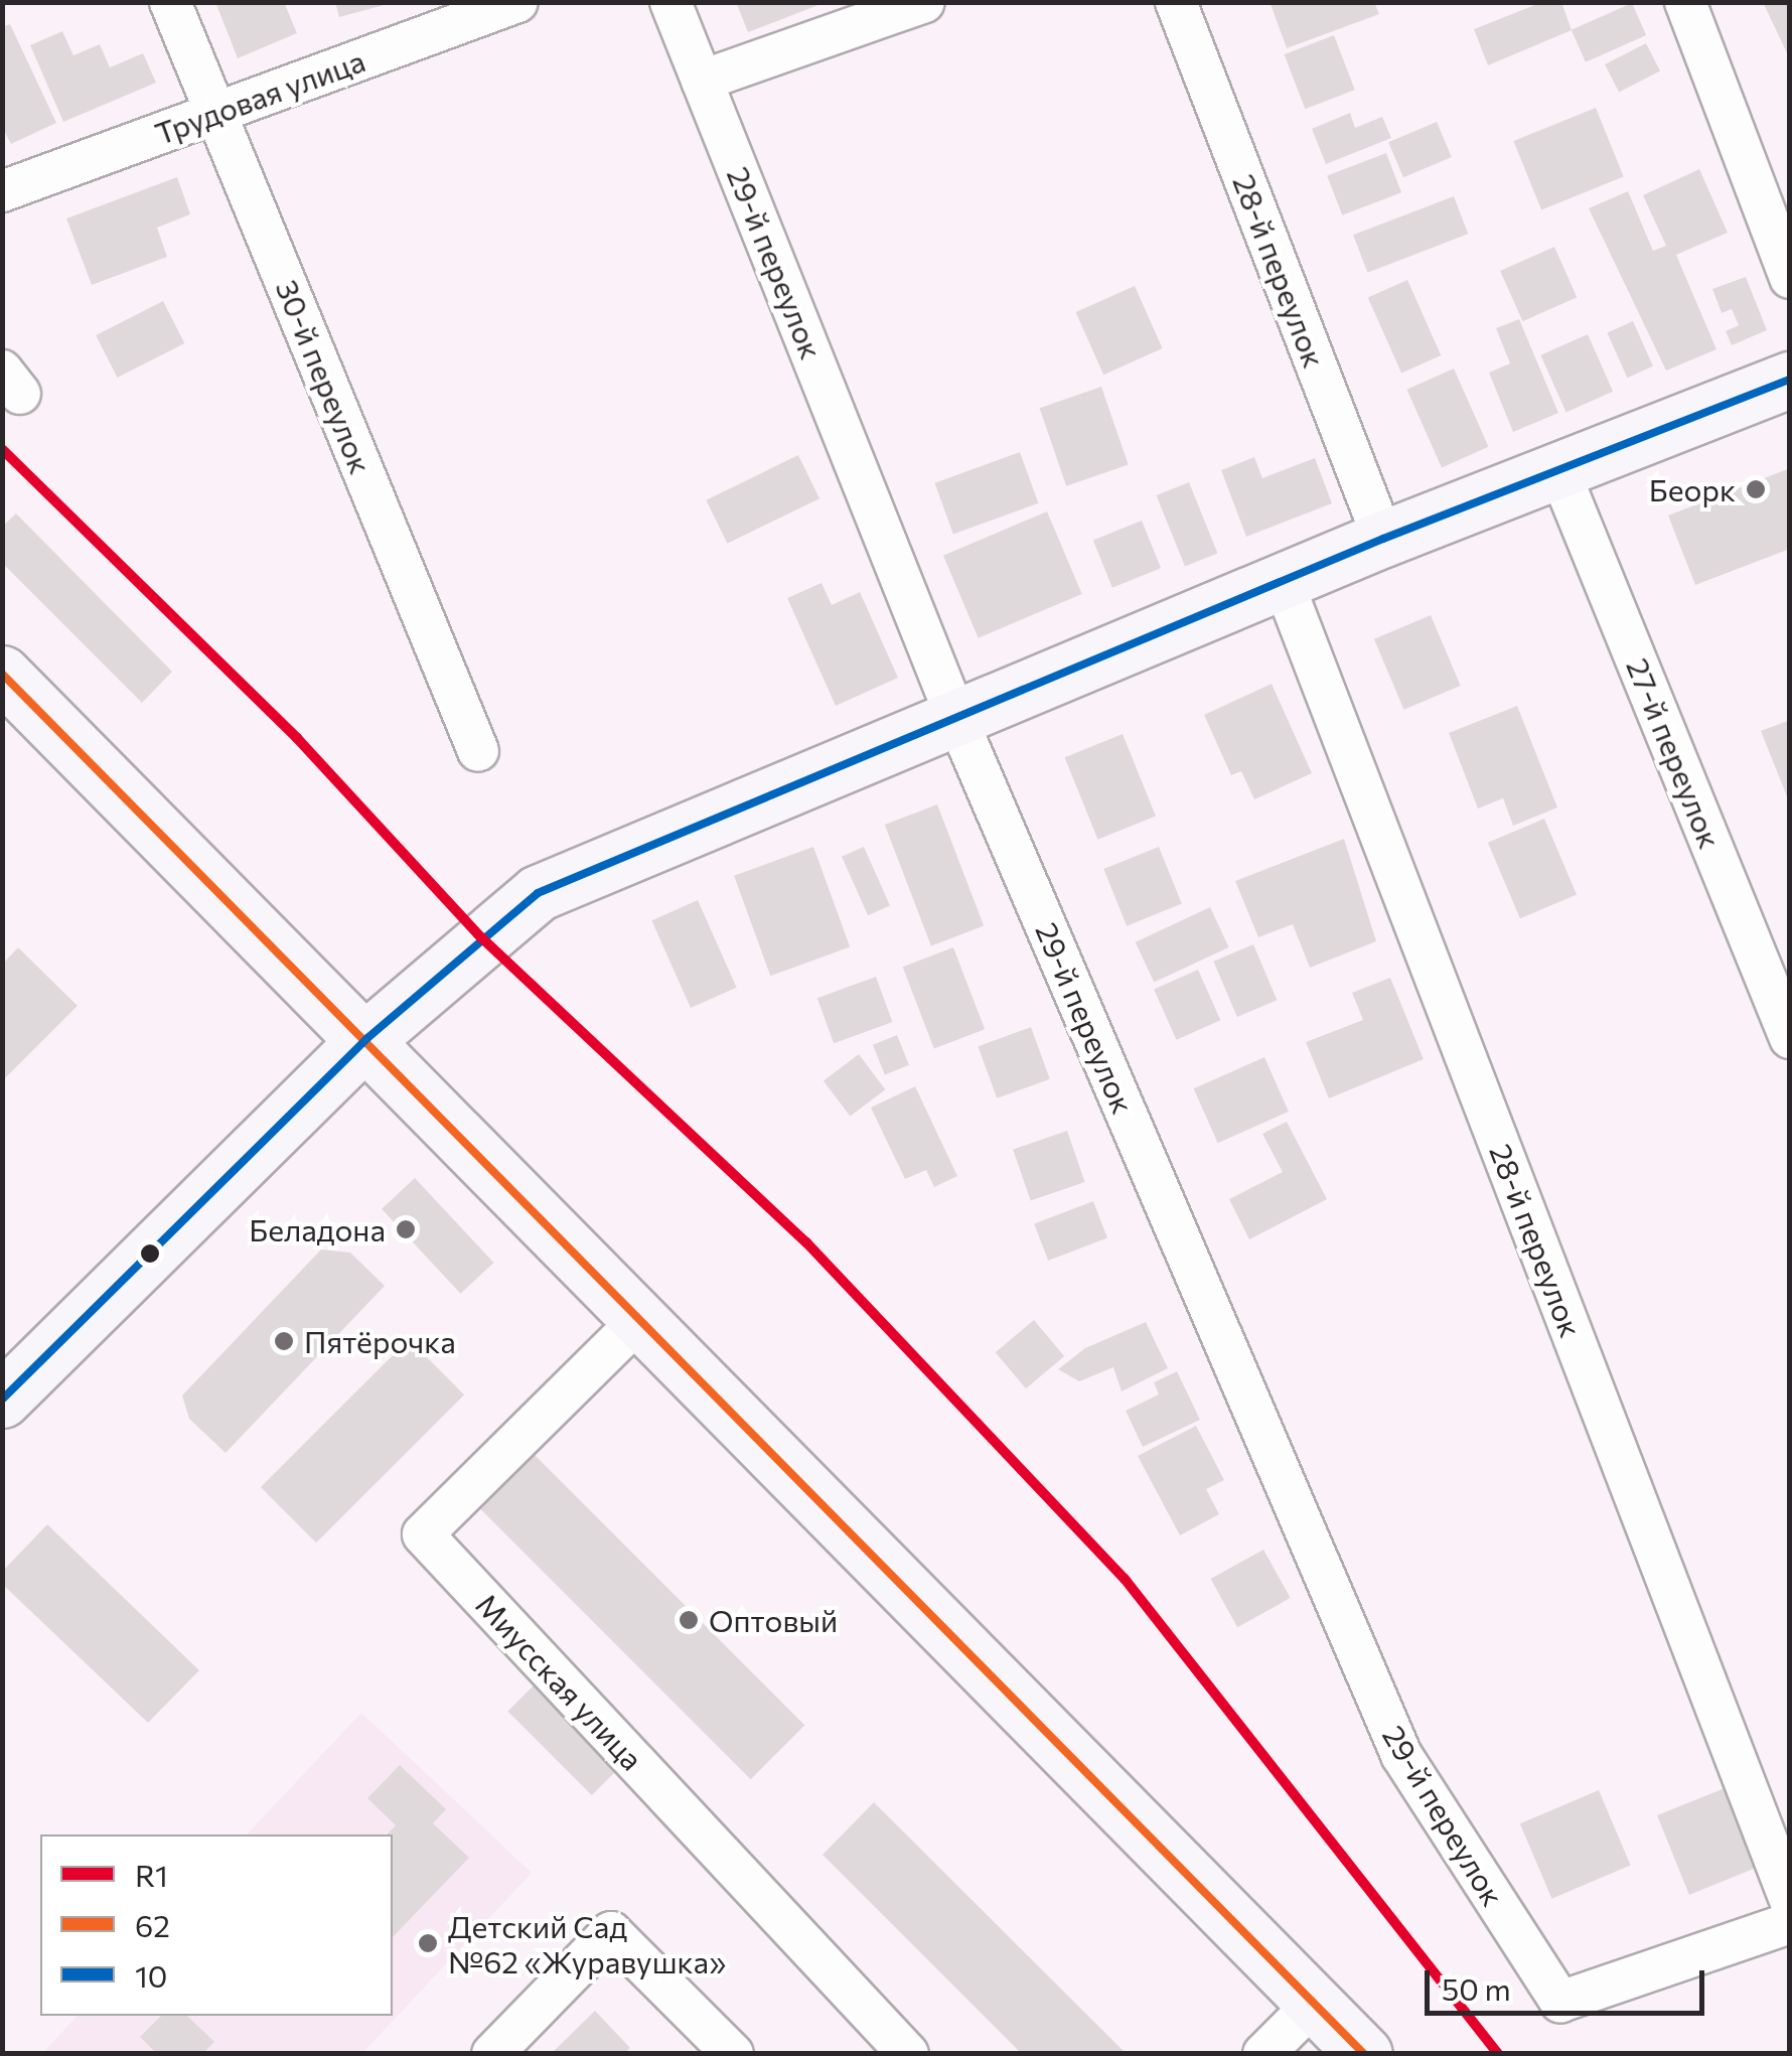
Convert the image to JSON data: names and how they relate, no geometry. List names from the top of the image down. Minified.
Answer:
{"streets":{"street":["Трудовая улица","29-й переулок","28-й переулок","30-й переулок","27-й переулок","Миусская улица"]},"crossings":[["Трудовая улица","30-й переулок"]],"places":["Беорк","Беладона","Пятёрочка","Оптовый","Детский Сад №62 «Журавушка»"],"lines":["transit line 10","transit line R1","transit line 62"],"legend":["R1","62","10"],"scale_bar":"50 m"}
